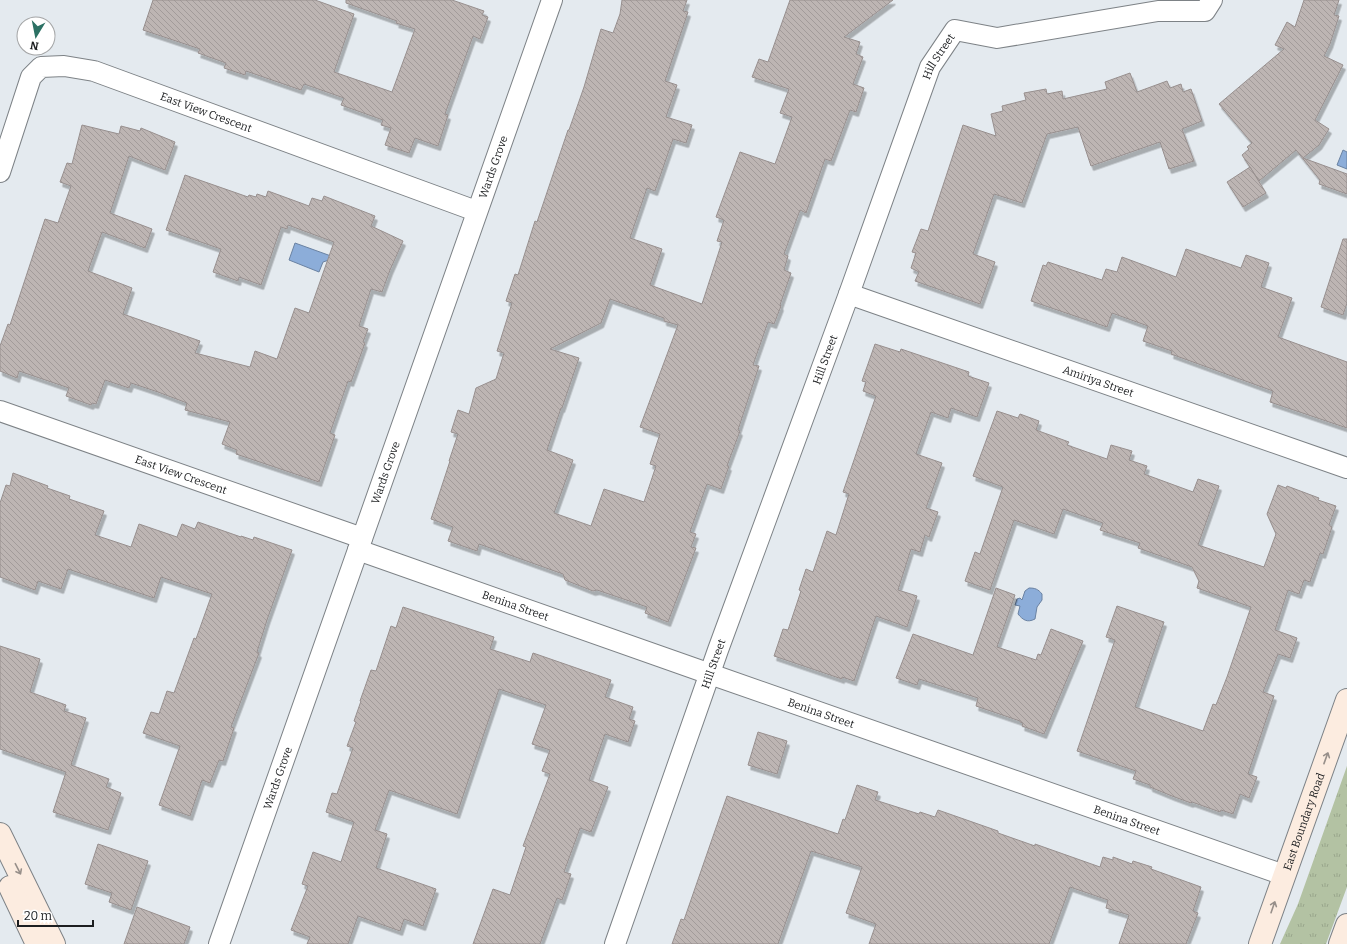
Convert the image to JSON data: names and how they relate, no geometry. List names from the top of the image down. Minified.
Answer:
{"streets":{"main road":["East Boundary Road"],"street":["Hill Street","East View Crescent","Wards Grove","Amiriya Street","Benina Street"]},"crossings":[["Hill Street","Amiriya Street"],["Hill Street","Benina Street"],["East View Crescent","Wards Grove"],["East View Crescent","Benina Street"],["Wards Grove","Benina Street"],["Benina Street","East Boundary Road"]],"one_way":["East Boundary Road"],"scale_bar":"20 m","north":"bottom"}
